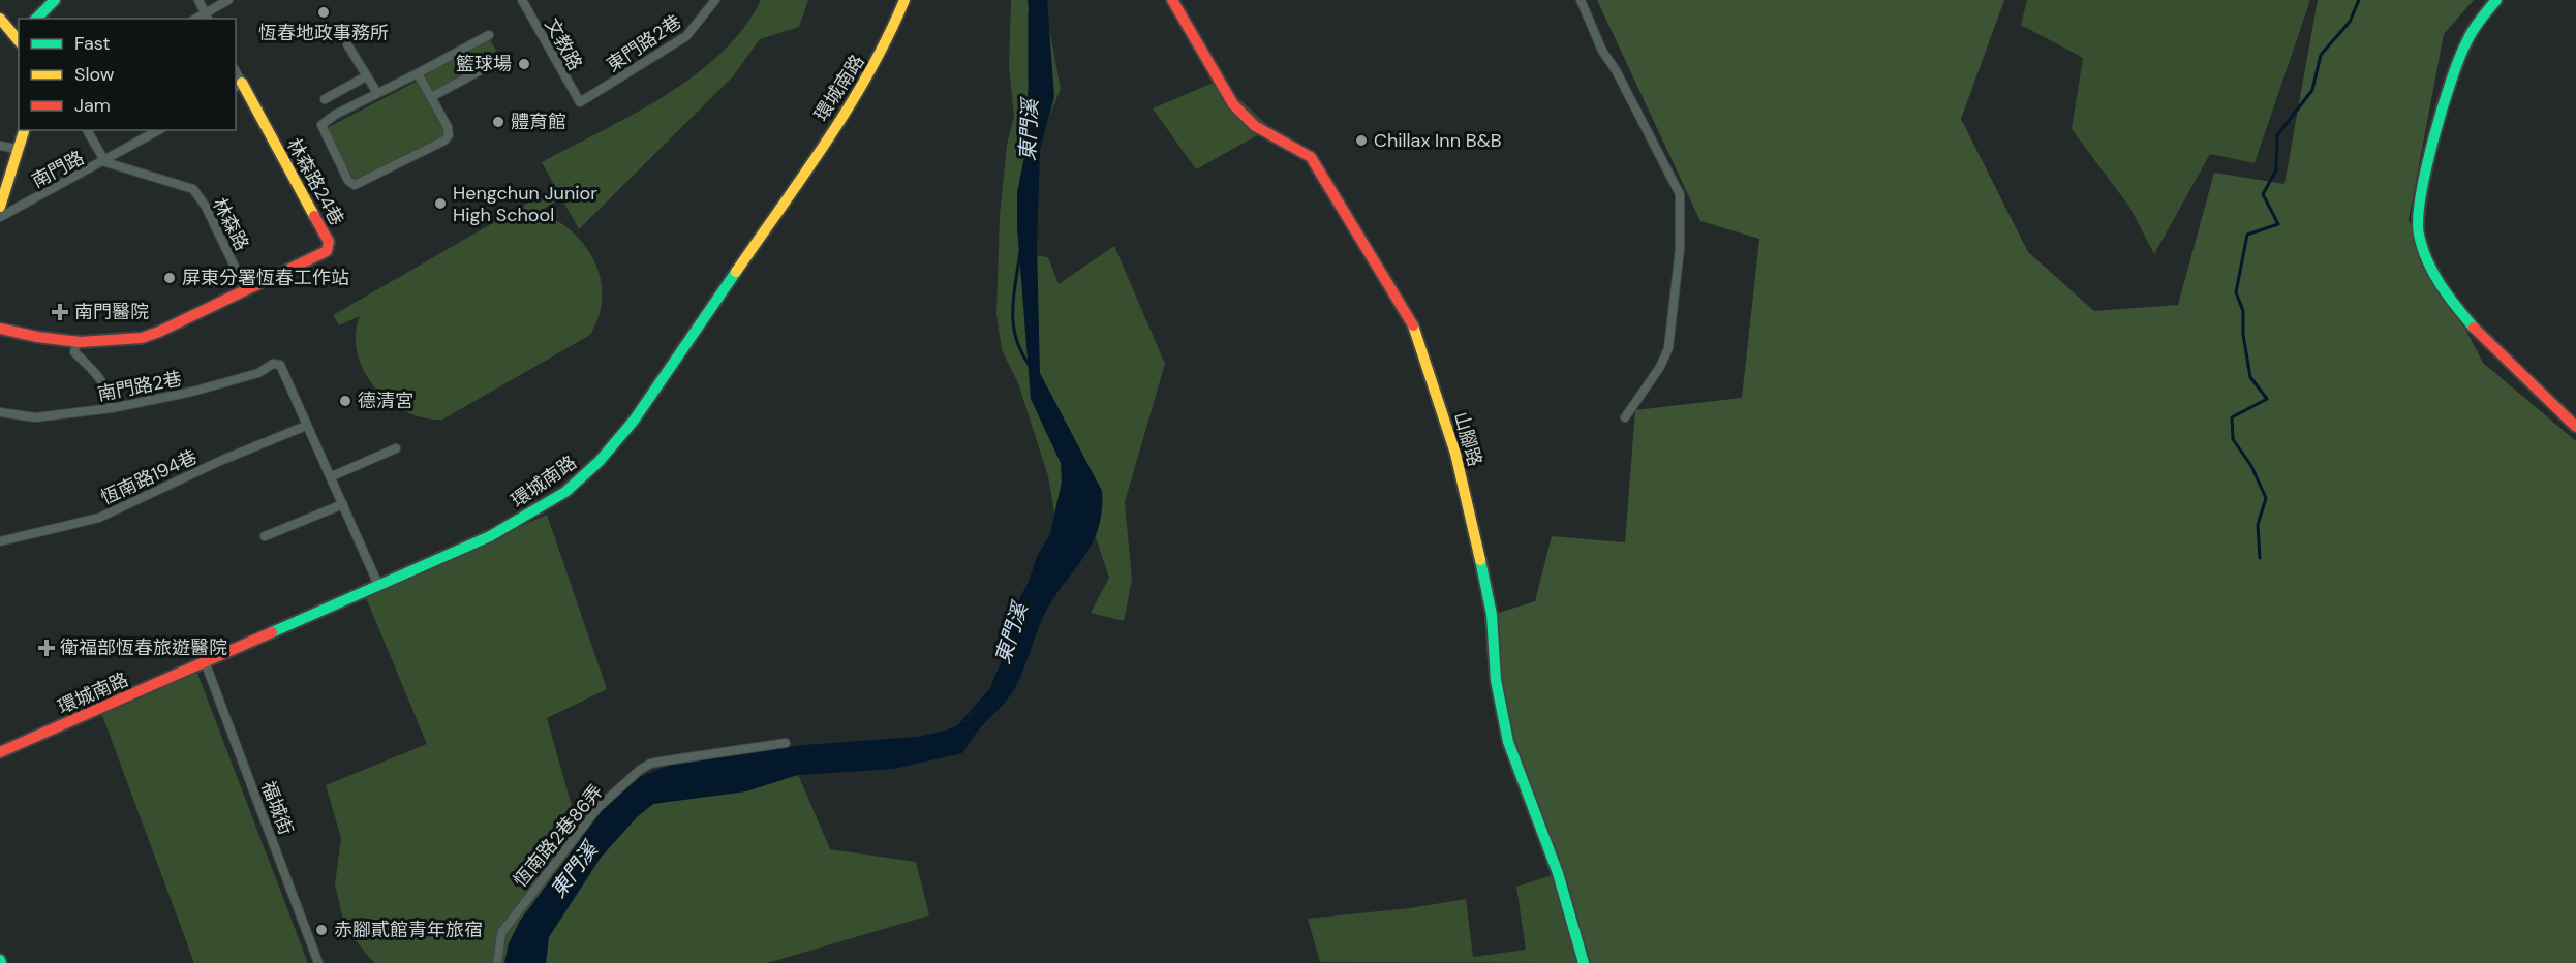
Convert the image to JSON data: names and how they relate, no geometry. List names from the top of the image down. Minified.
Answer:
{"streets":{"street":["東門路2巷","文教路","環城南路","南門路","林森路24巷","林森路","南門路2巷","山腳路","恆南路194巷","福城街","恆南路2巷86弄"]},"crossings":[["東門路2巷","文教路"],["環城南路","福城街"],["南門路","林森路"],["林森路24巷","林森路"],["南門路2巷","恆南路194巷"]],"water":["東門溪"],"places":{"other":["恆春地政事務所","籃球場","體育館","Chillax Inn B&B","Hengchun Junior High School","屏東分署恆春工作站","德清宮","赤腳貳館青年旅宿"],"health":["南門醫院","衛福部恆春旅遊醫院"]},"legend":["Fast","Slow","Jam"]}
